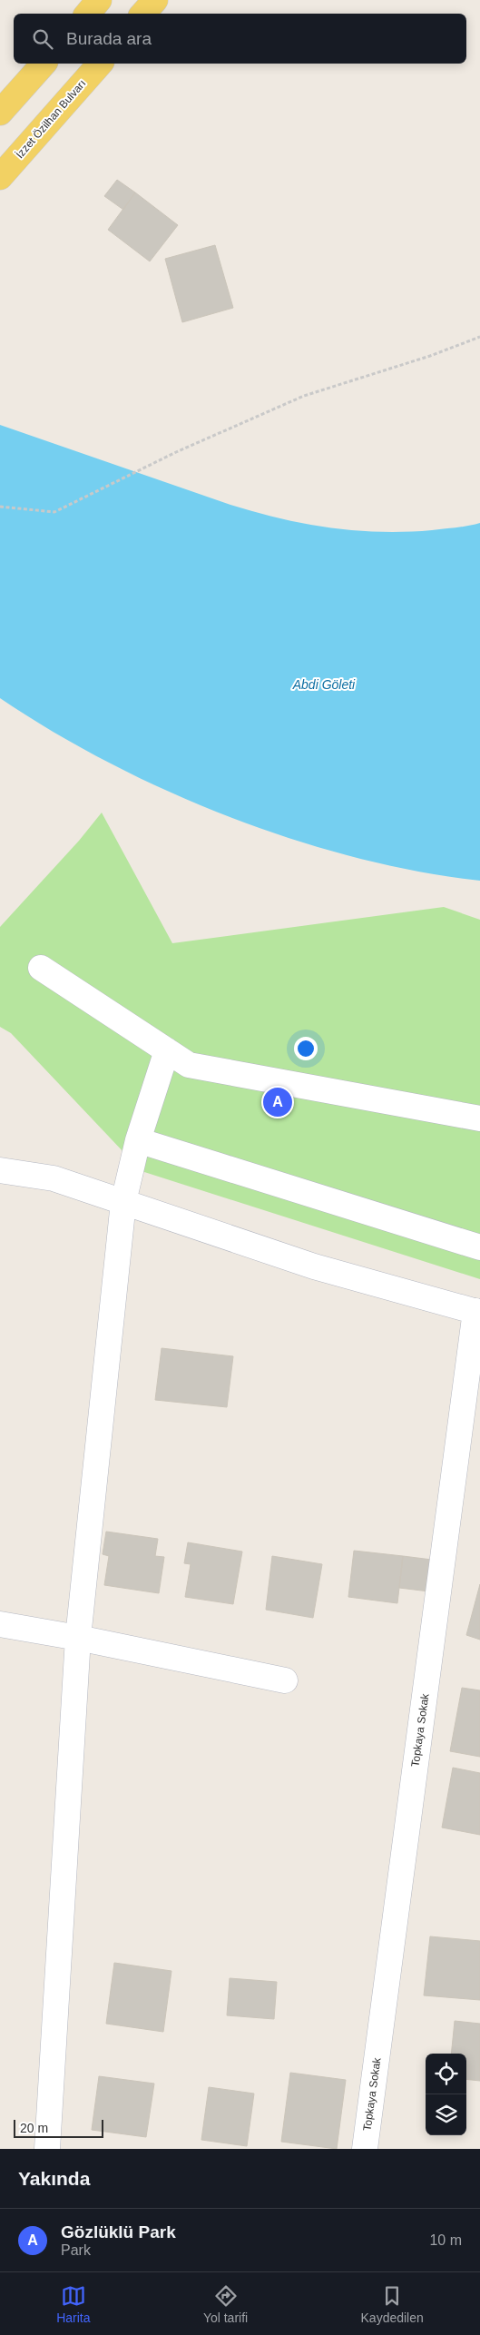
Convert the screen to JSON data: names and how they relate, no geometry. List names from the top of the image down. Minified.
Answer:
{"streets":{"main road":["İzzet Özilhan Bulvarı"],"street":["Topkaya Sokak"]},"water":["Abdi Göleti"],"scale_bar":"20 m","page":{"search":"Burada ara","pins":"A","scale":"20 m","heading":"Yakında","list":[{"mark":"A","name":"Gözlüklü Park","note":"Park","value":"10 m"}],"nav":["Harita","Yol tarifi","Kaydedilen"]}}
